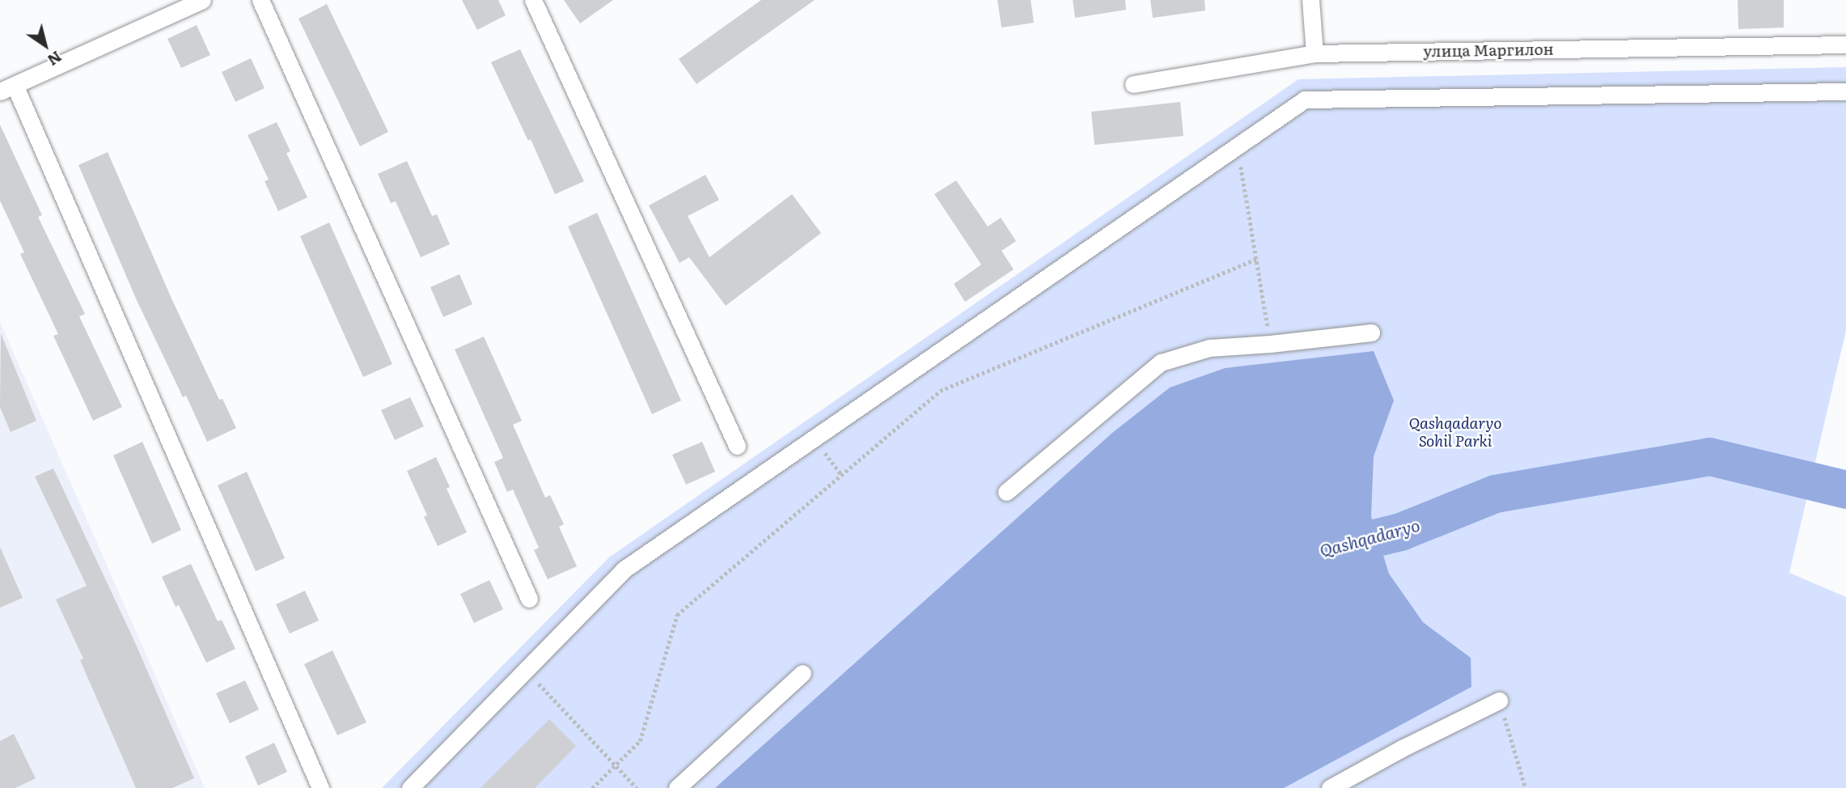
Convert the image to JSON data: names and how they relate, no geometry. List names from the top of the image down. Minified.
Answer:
{"streets":{"street":["улица Маргилон"]},"water":["Qashqadaryo"],"parks":["Qashqadaryo Sohil Parki"],"north":"bottom right"}
